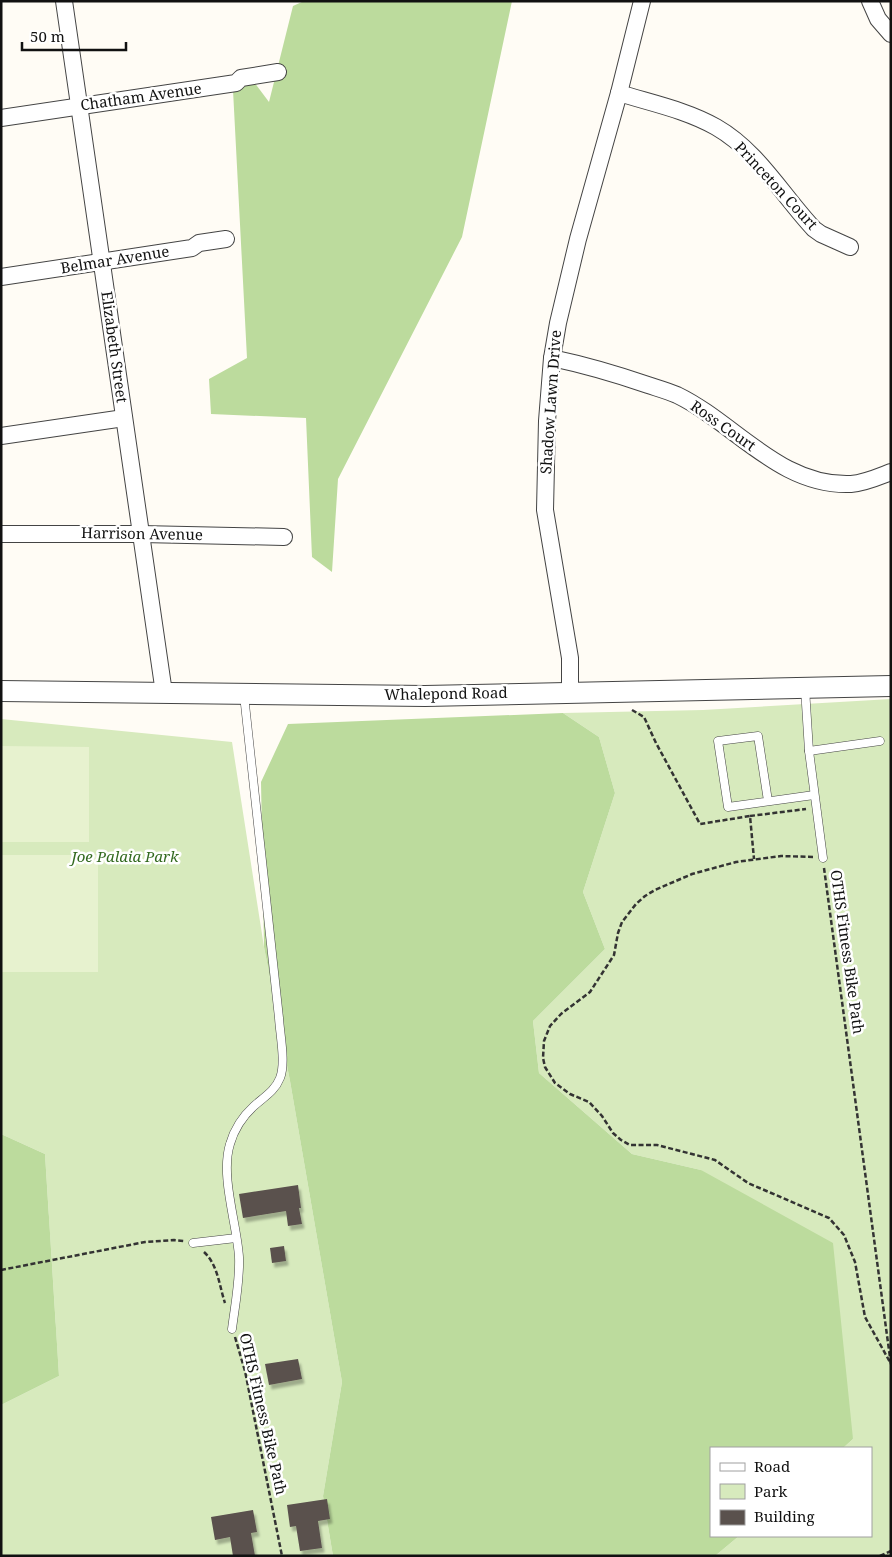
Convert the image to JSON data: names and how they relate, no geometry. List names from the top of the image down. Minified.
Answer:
{"streets":{"street":["Chatham Avenue","Princeton Court","Belmar Avenue","Elizabeth Street","Shadow Lawn Drive","Ross Court","Harrison Avenue","Whalepond Road"],"path":["OTHS Fitness Bike Path"]},"crossings":[["Chatham Avenue","Elizabeth Street"],["Princeton Court","Shadow Lawn Drive"],["Belmar Avenue","Elizabeth Street"],["Elizabeth Street","Harrison Avenue"],["Elizabeth Street","Whalepond Road"],["Shadow Lawn Drive","Ross Court"],["Shadow Lawn Drive","Whalepond Road"]],"parks":["Joe Palaia Park"],"legend":["Road","Park","Building"],"scale_bar":"50 m"}
